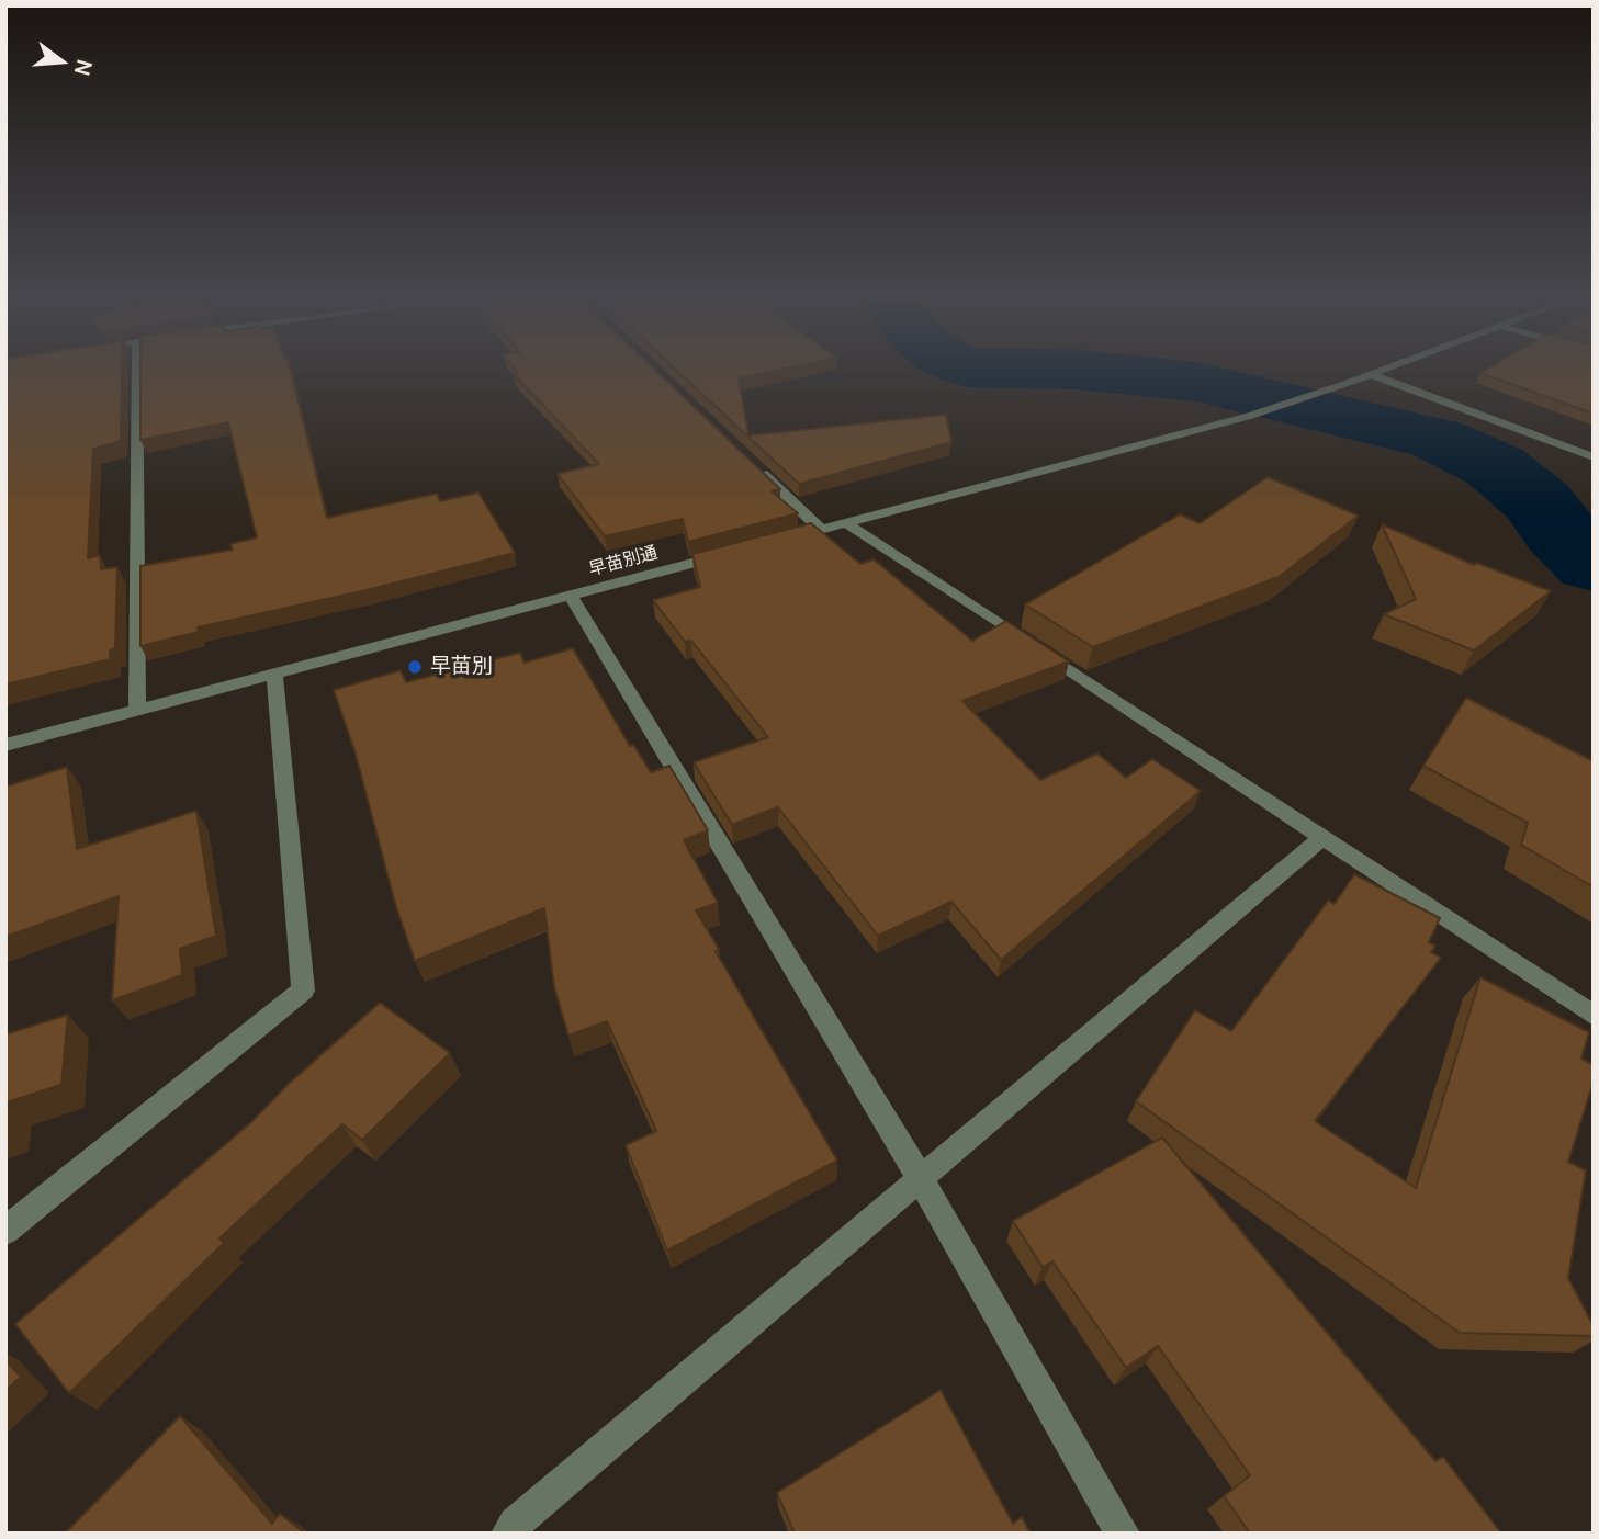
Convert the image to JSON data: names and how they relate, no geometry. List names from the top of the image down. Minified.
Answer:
{"streets":{"street":["早苗別通"]},"places":["早苗別"],"north":"right"}
